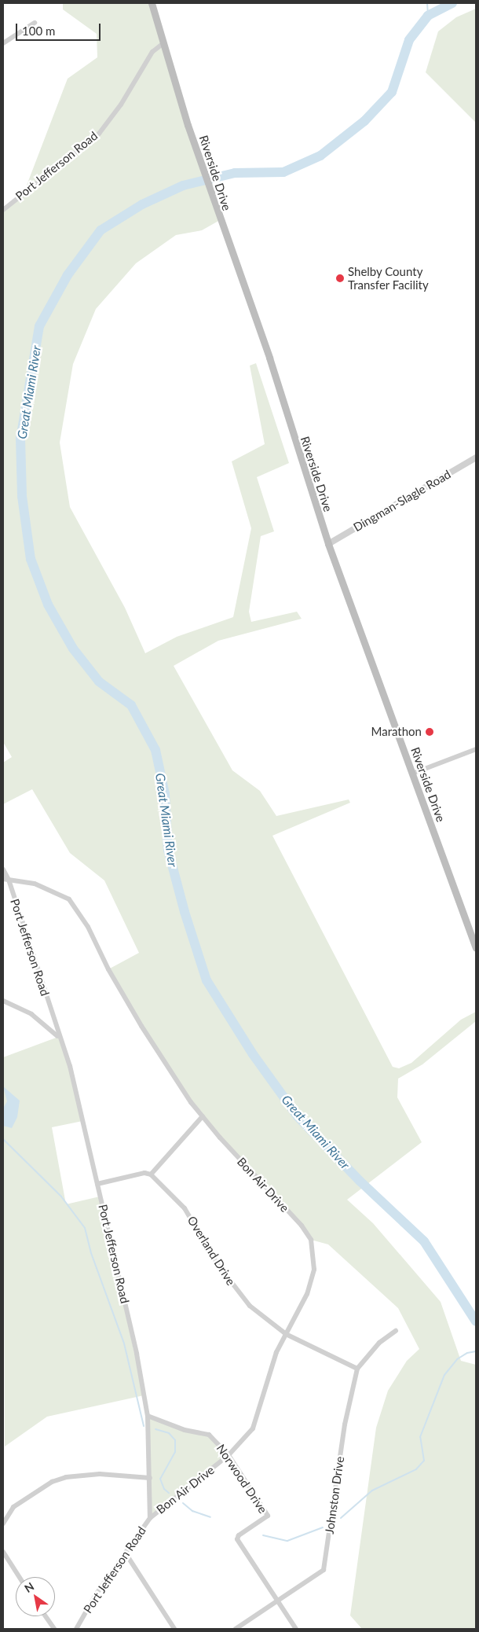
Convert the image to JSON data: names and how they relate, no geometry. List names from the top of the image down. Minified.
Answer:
{"streets":{"main road":["Riverside Drive"],"street":["Port Jefferson Road","Dingman-Slagle Road","Bon Air Drive","Overland Drive","Norwood Drive","Johnston Drive"]},"crossings":[["Port Jefferson Road","Riverside Drive"],["Port Jefferson Road","Bon Air Drive"],["Port Jefferson Road","Norwood Drive"],["Riverside Drive","Dingman-Slagle Road"],["Bon Air Drive","Overland Drive"],["Bon Air Drive","Norwood Drive"],["Overland Drive","Johnston Drive"],["Norwood Drive","Johnston Drive"]],"water":["Great Miami River"],"places":["Shelby County Transfer Facility","Marathon"],"scale_bar":"100 m","north":"top left"}
